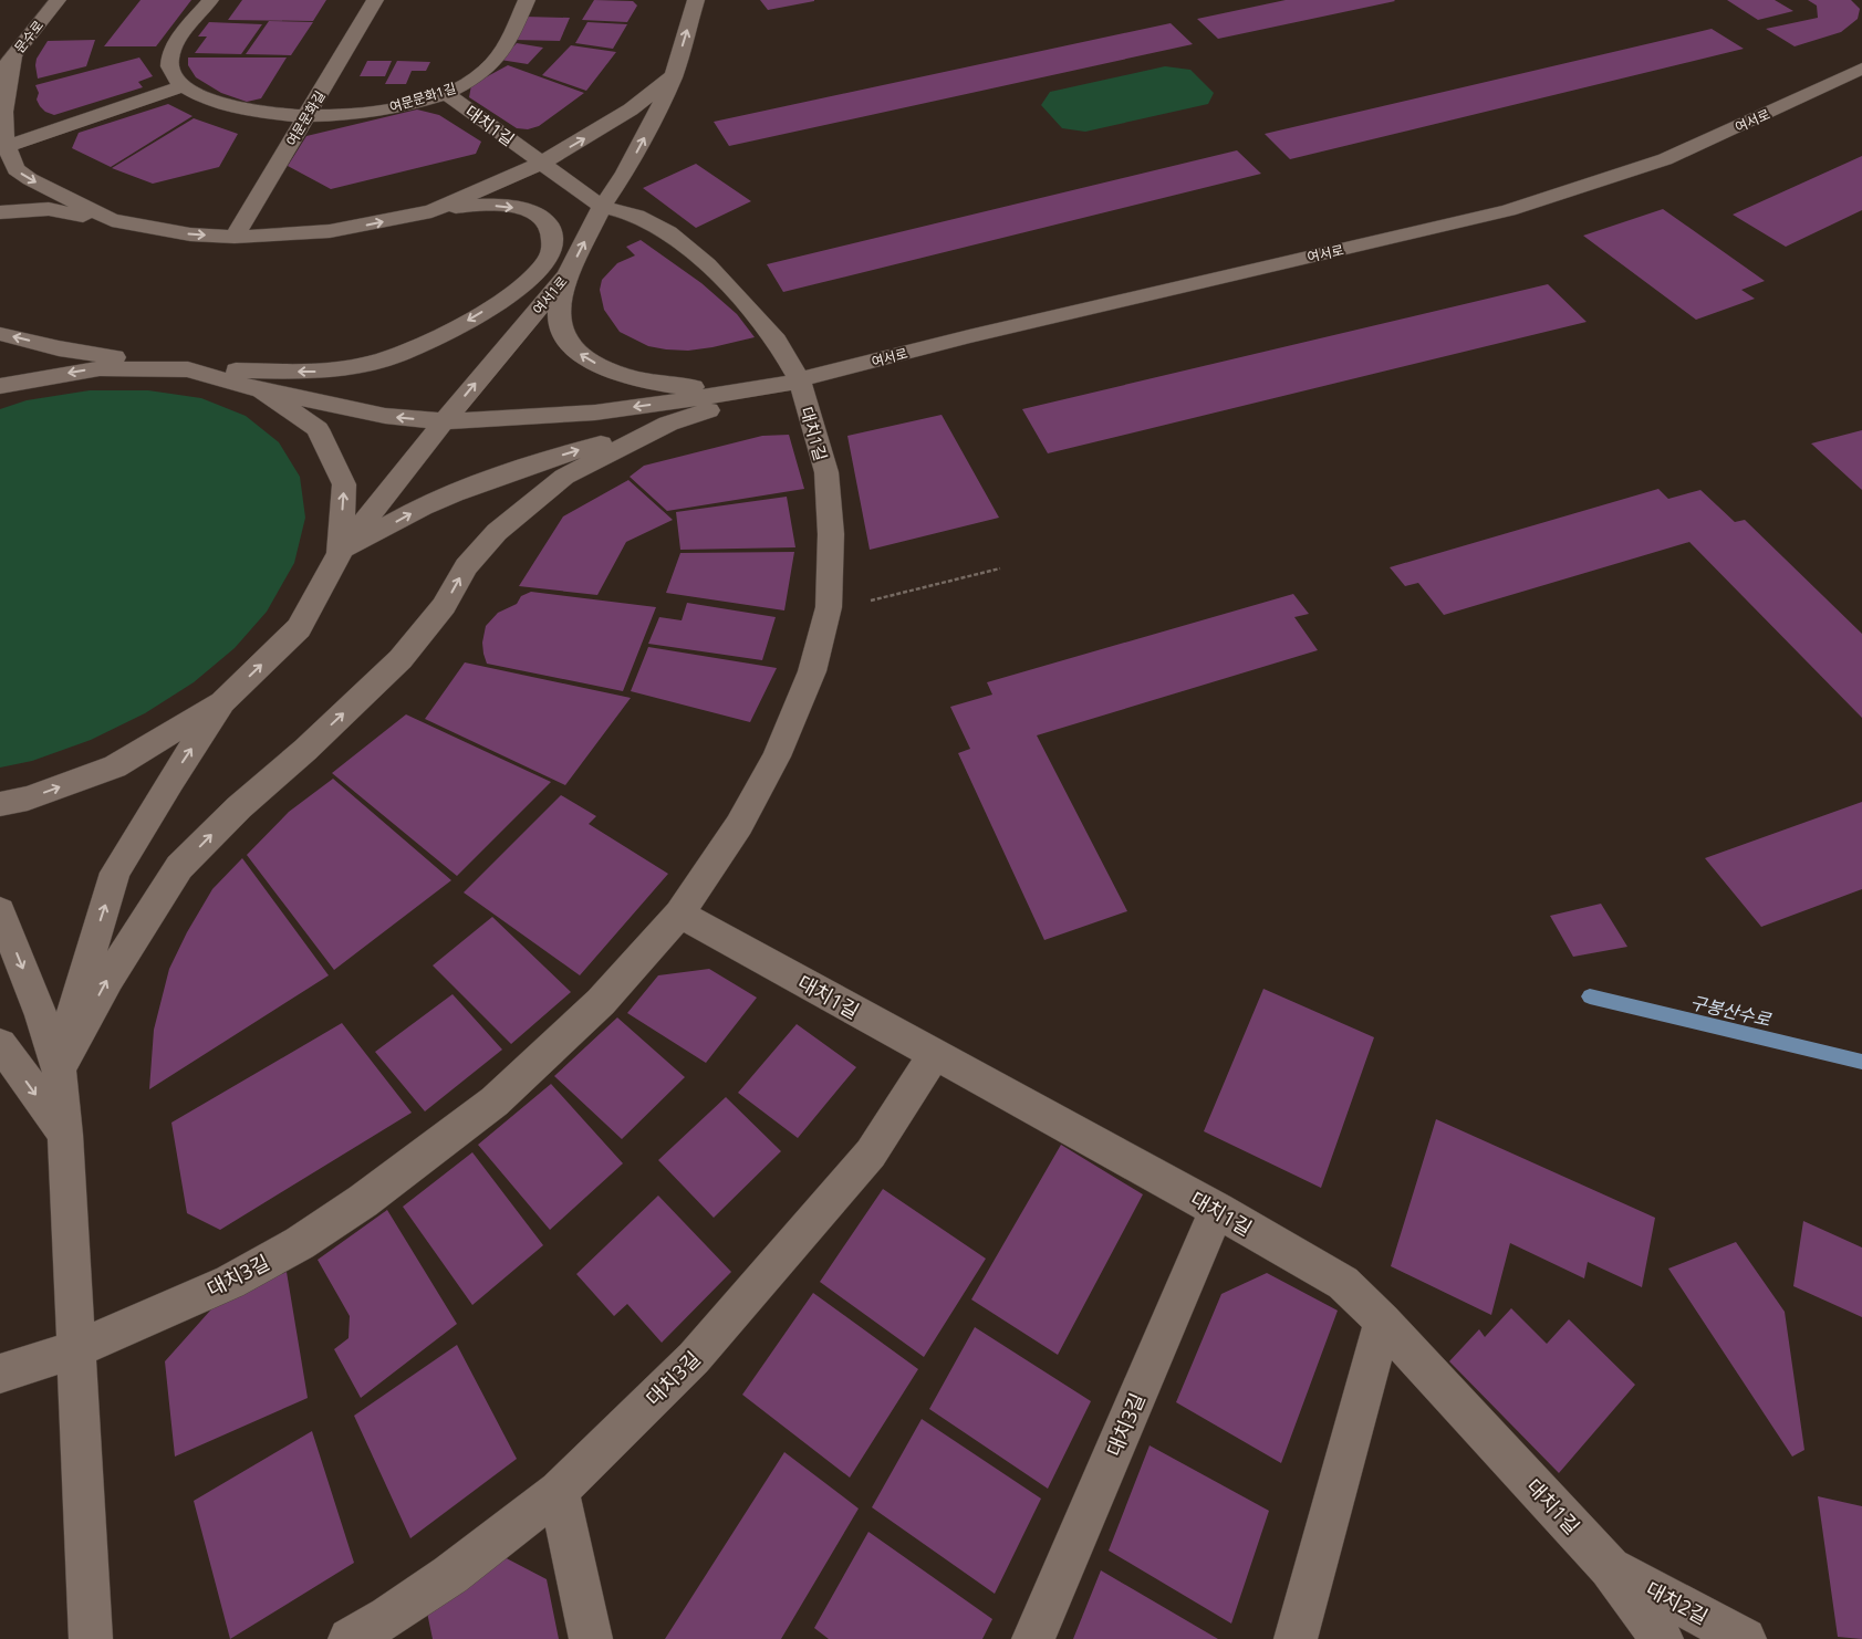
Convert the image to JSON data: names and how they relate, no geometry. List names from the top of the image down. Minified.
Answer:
{"streets":{"street":["문수로","여문문화1길","여문문화길","여서로","대치1길","여서1로","대치3길","대치2길"]},"crossings":[["여문문화1길","여문문화길"],["여문문화1길","대치1길"],["여서로","대치1길"],["대치1길","여서1로"],["대치1길","대치3길"],["대치1길","대치2길"]],"water":["구봉산수로"]}
